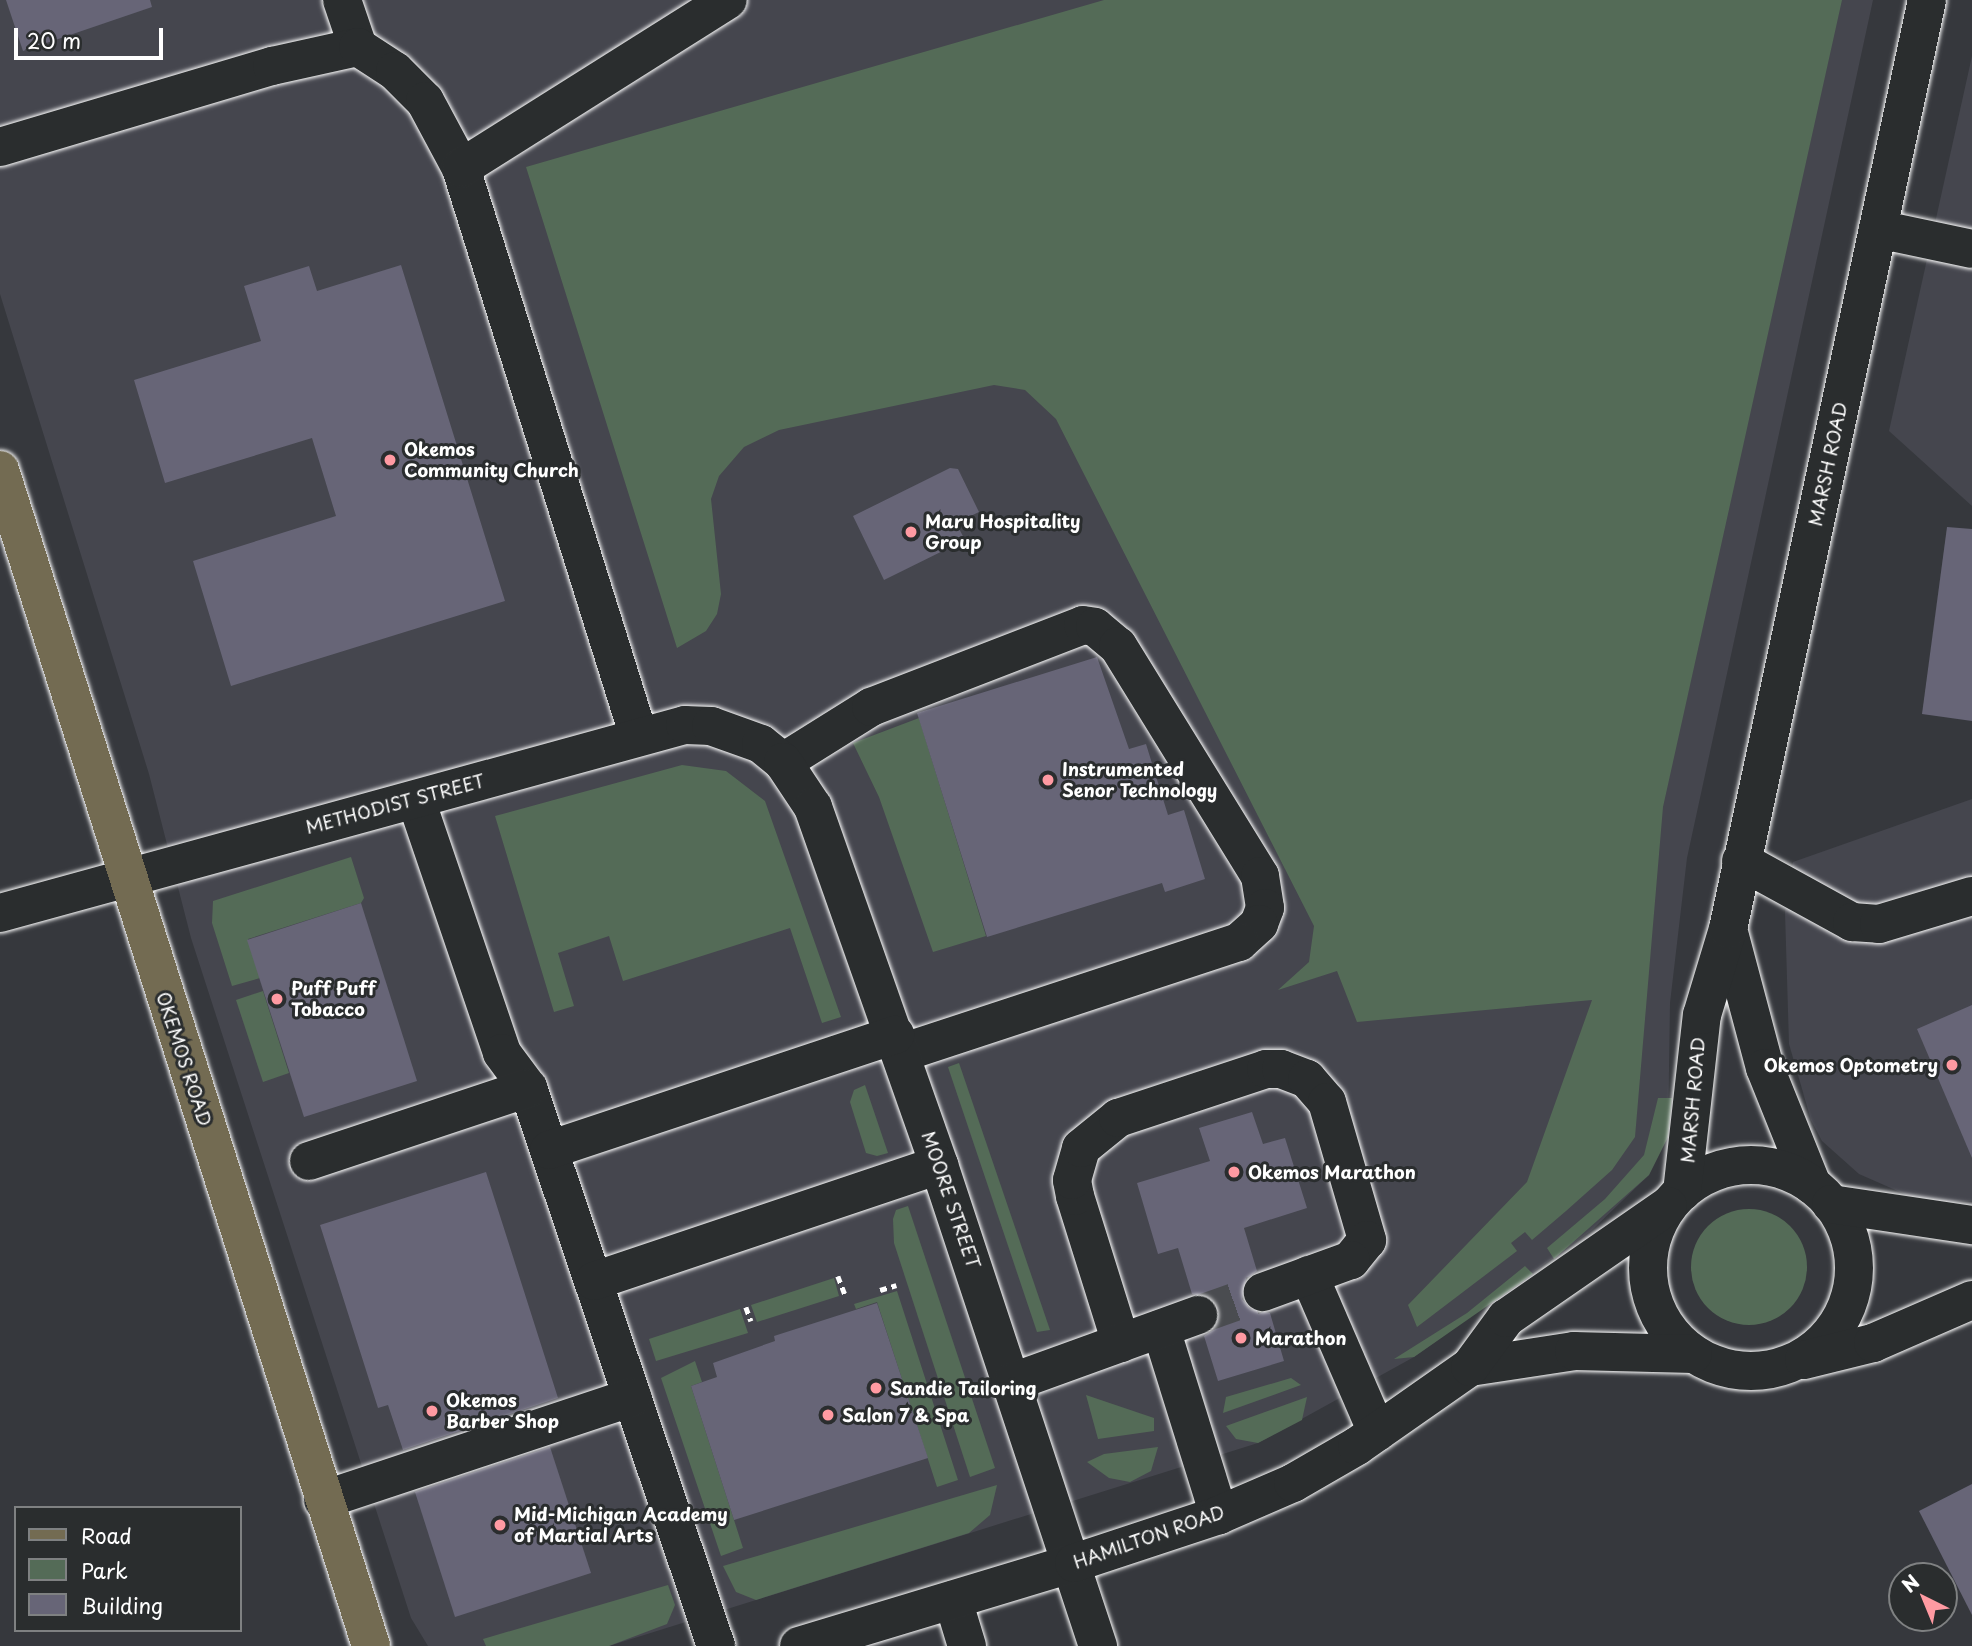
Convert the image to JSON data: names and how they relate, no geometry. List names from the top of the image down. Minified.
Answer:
{"streets":{"main road":["OKEMOS ROAD"],"street":["MARSH ROAD","METHODIST STREET","MOORE STREET","HAMILTON ROAD"]},"crossings":[["MARSH ROAD","HAMILTON ROAD"],["METHODIST STREET","OKEMOS ROAD"],["METHODIST STREET","MOORE STREET"],["MOORE STREET","HAMILTON ROAD"]],"places":["Okemos Community Church","Maru Hospitality Group","Instrumented Senor Technology","Puff Puff Tobacco","Okemos Optometry","Okemos Marathon","Marathon","Sandie Tailoring","Okemos Barber Shop","Salon 7 & Spa","Mid-Michigan Academy of Martial Arts"],"legend":["Road","Park","Building"],"scale_bar":"20 m","north":"top left"}
